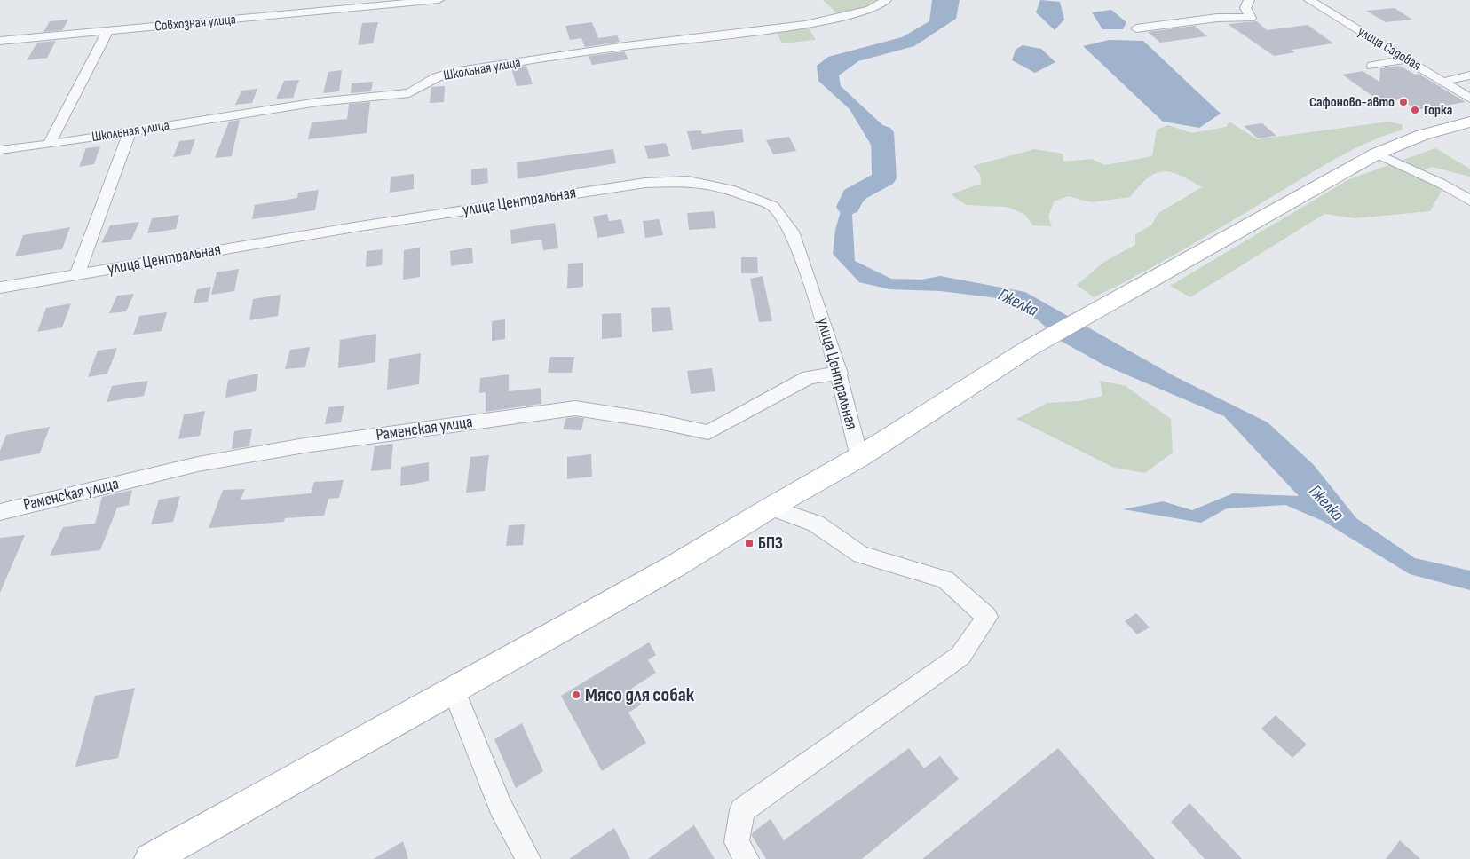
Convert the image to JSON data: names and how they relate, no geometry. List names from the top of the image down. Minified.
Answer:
{"streets":{"street":["Совхозная улица","улица Садовая","Школьная улица","улица Центральная","Раменская улица"]},"crossings":[["улица Центральная","Раменская улица"]],"water":["Гжелка"],"places":{"other":["Сафоново-авто","Горка","Мясо для собак"],"transit":["БПЗ"]}}
